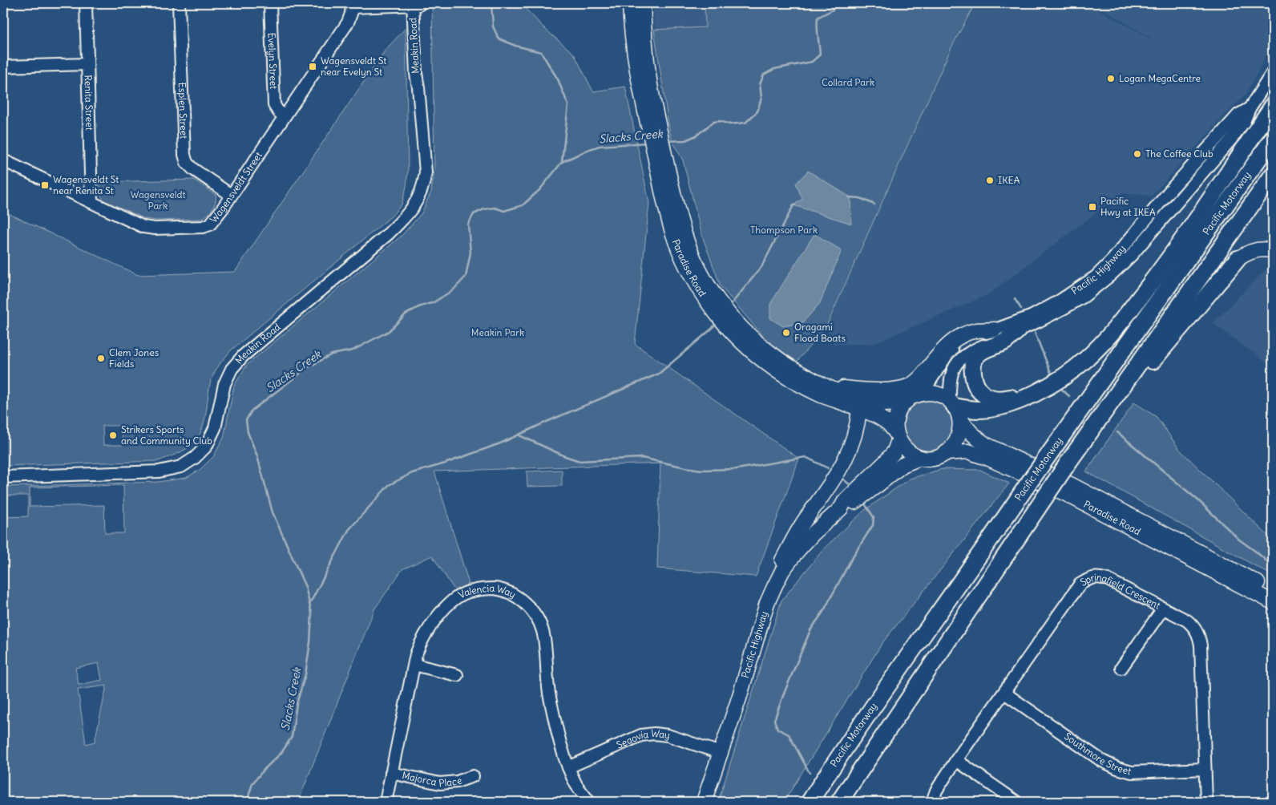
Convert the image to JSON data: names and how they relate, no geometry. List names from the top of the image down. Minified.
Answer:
{"streets":{"highway":["Pacific Motorway"],"main road":["Paradise Road","Pacific Highway"],"street":["Meakin Road","Evelyn Street","Renita Street","Esplen Street","Wagensveldt Street","Springfield Crescent","Valencia Way","Segovia Way","Southmore Street","Majorca Place"]},"crossings":[["Evelyn Street","Wagensveldt Street"],["Renita Street","Wagensveldt Street"],["Esplen Street","Wagensveldt Street"],["Paradise Road","Pacific Highway"],["Pacific Highway","Segovia Way"],["Springfield Crescent","Southmore Street"],["Valencia Way","Segovia Way"],["Valencia Way","Majorca Place"]],"water":["Slacks Creek"],"parks":["Collard Park","Wagensveldt Park","Thompson Park","Meakin Park"],"places":{"transit":["Wagensveldt St near Evelyn St","Wagensveldt St near Renita St","Pacific Hwy at IKEA"],"other":["Logan MegaCentre","The Coffee Club","IKEA","Oragami Flood Boats","Clem Jones Fields","Strikers Sports and Community Club"]}}
